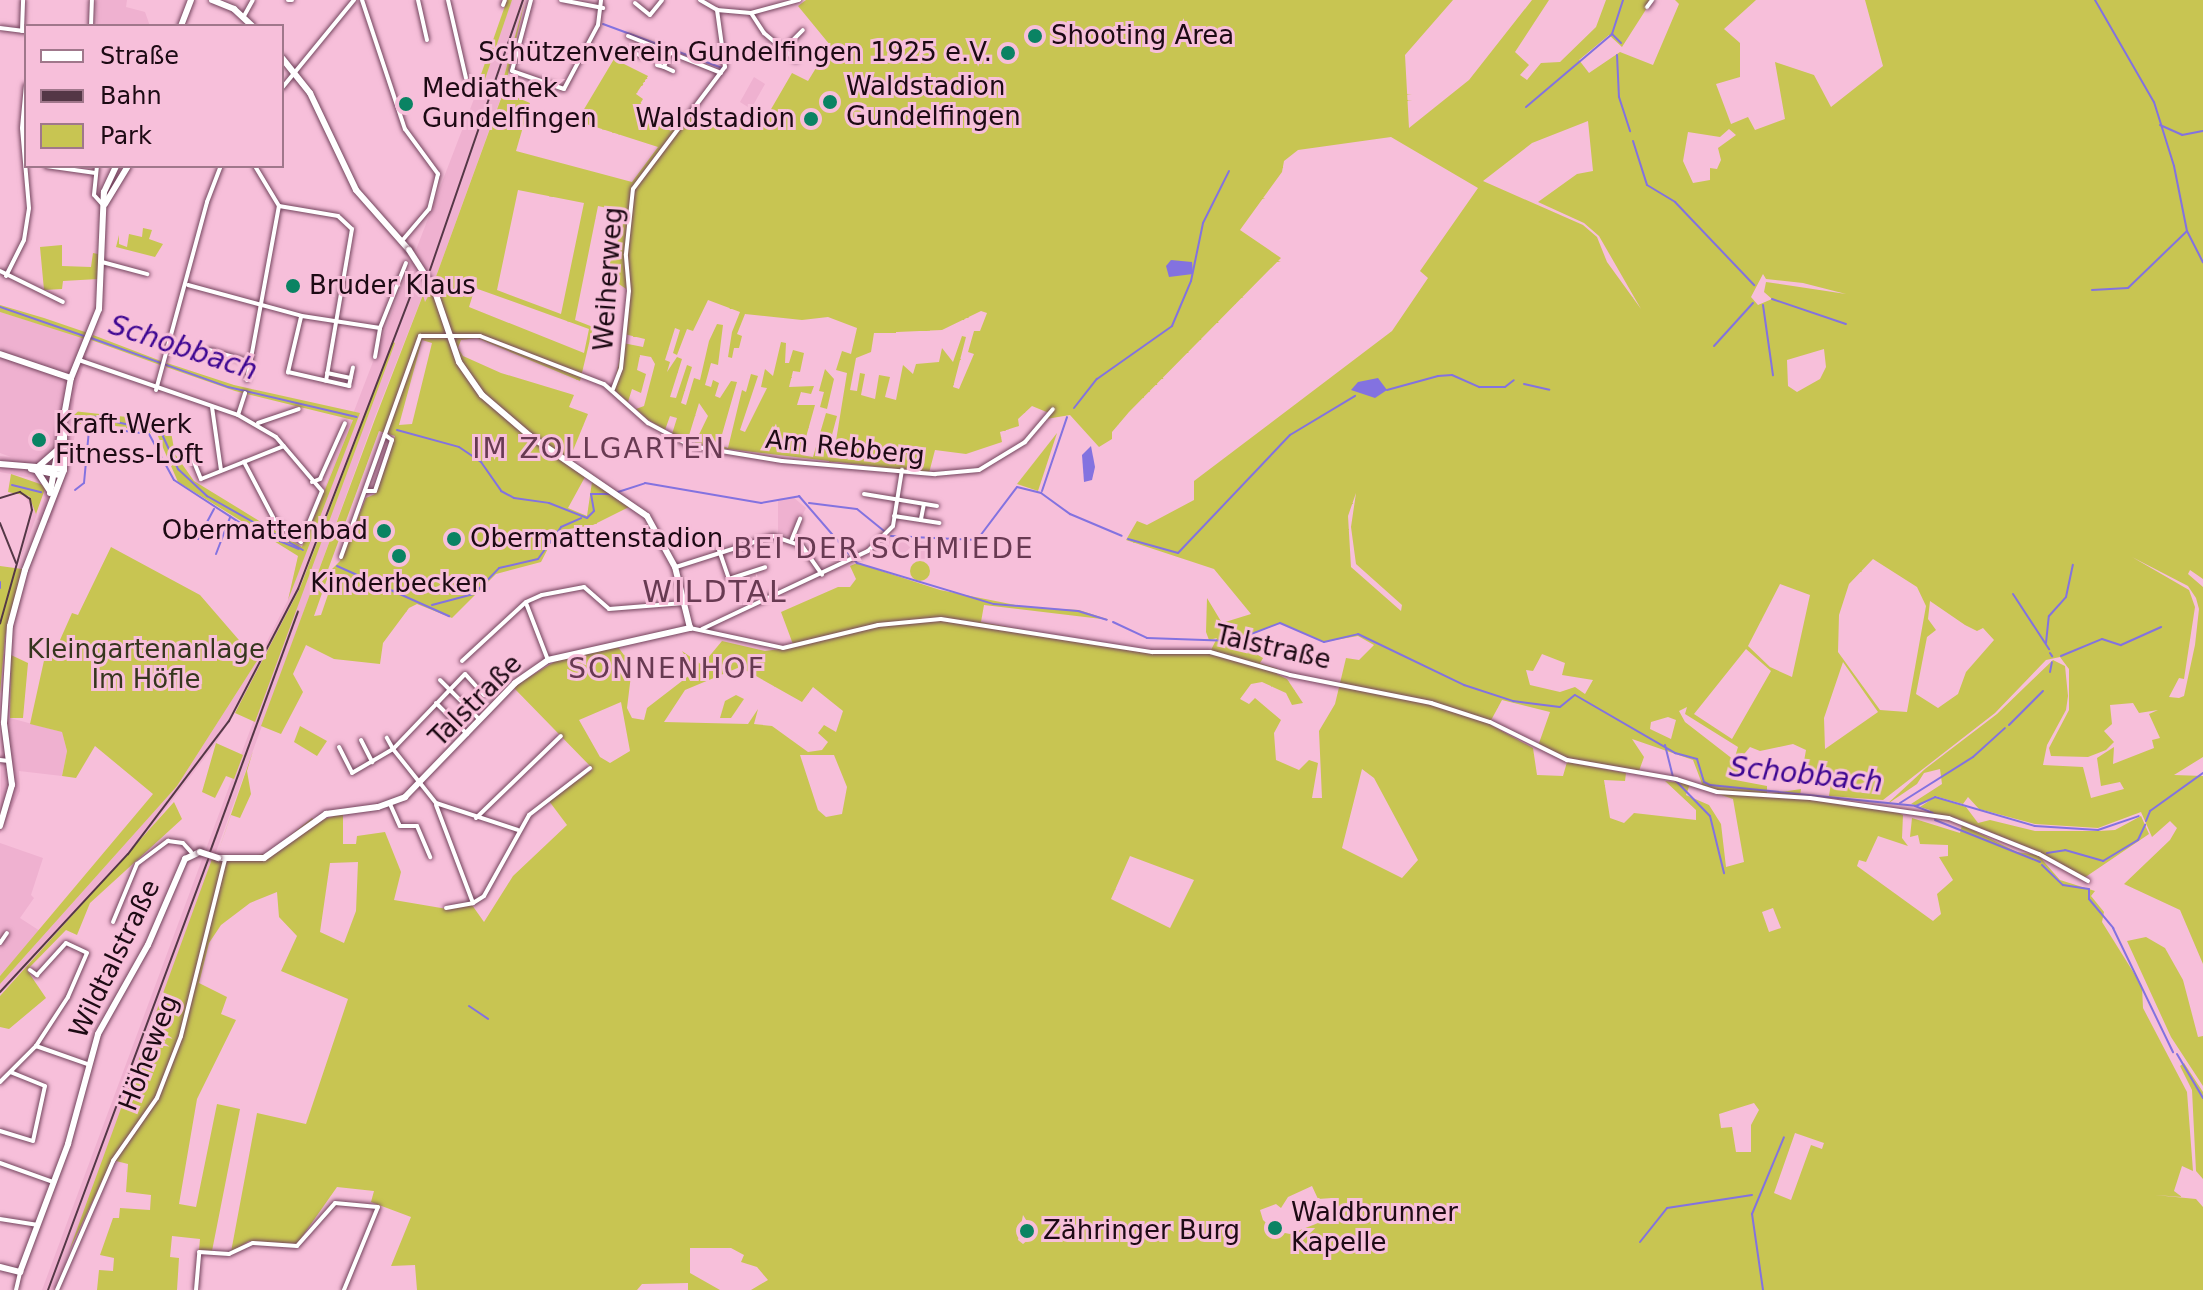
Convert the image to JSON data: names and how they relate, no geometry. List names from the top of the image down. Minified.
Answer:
{"streets":{"street":["Weiherweg","Am Rebberg","Talstraße","Wildtalstraße","Höheweg"]},"crossings":[["Weiherweg","Am Rebberg"]],"districts":["IM ZOLLGARTEN","BEI DER SCHMIEDE","WILDTAL","SONNENHOF"],"water":["Schobbach"],"parks":["Kleingartenanlage Im Höfle"],"places":["Shooting Area","Schützenverein Gundelfingen 1925 e.V.","Waldstadion Gundelfingen","Mediathek Gundelfingen","Waldstadion","Bruder Klaus","Kraft.Werk Fitness-Loft","Obermattenbad","Obermattenstadion","Kinderbecken","Waldbrunner Kapelle","Zähringer Burg"],"legend":["Straße","Bahn","Park"]}
